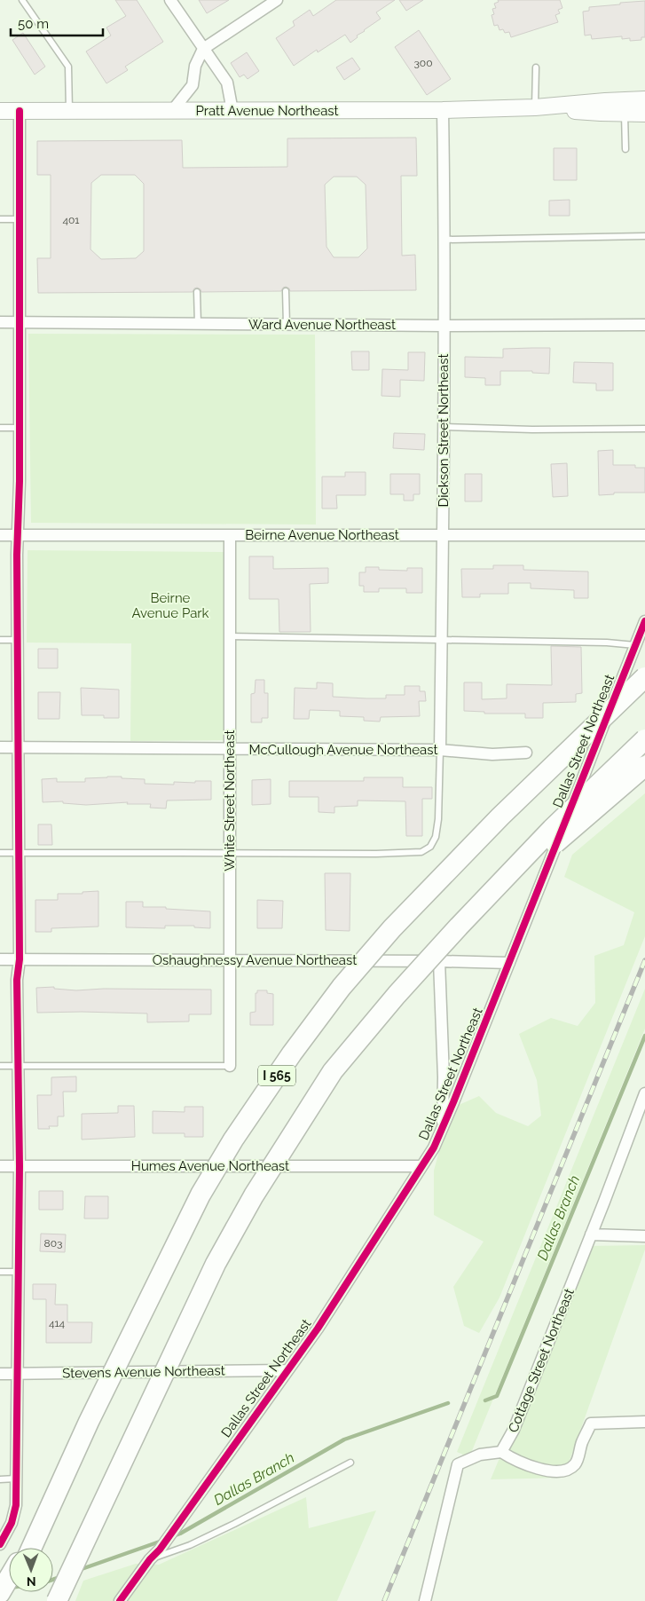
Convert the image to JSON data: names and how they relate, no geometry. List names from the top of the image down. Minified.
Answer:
{"streets":{"highway":["I 565"],"main road":["Pratt Avenue Northeast"],"street":["Ward Avenue Northeast","Dickson Street Northeast","Beirne Avenue Northeast","Dallas Street Northeast","McCullough Avenue Northeast","White Street Northeast","Oshaughnessy Avenue Northeast","Humes Avenue Northeast","Cottage Street Northeast","Stevens Avenue Northeast"]},"crossings":[["Pratt Avenue Northeast","Dickson Street Northeast"],["Ward Avenue Northeast","Dickson Street Northeast"],["Dickson Street Northeast","Beirne Avenue Northeast"],["Dickson Street Northeast","McCullough Avenue Northeast"],["Beirne Avenue Northeast","White Street Northeast"],["Dallas Street Northeast","Oshaughnessy Avenue Northeast"],["Dallas Street Northeast","Humes Avenue Northeast"],["Dallas Street Northeast","Stevens Avenue Northeast"],["McCullough Avenue Northeast","White Street Northeast"],["White Street Northeast","Oshaughnessy Avenue Northeast"]],"water":["Dallas Branch"],"parks":["Beirne Avenue Park"],"house_numbers":["300","401","803","414"],"scale_bar":"50 m","north":"bottom"}
